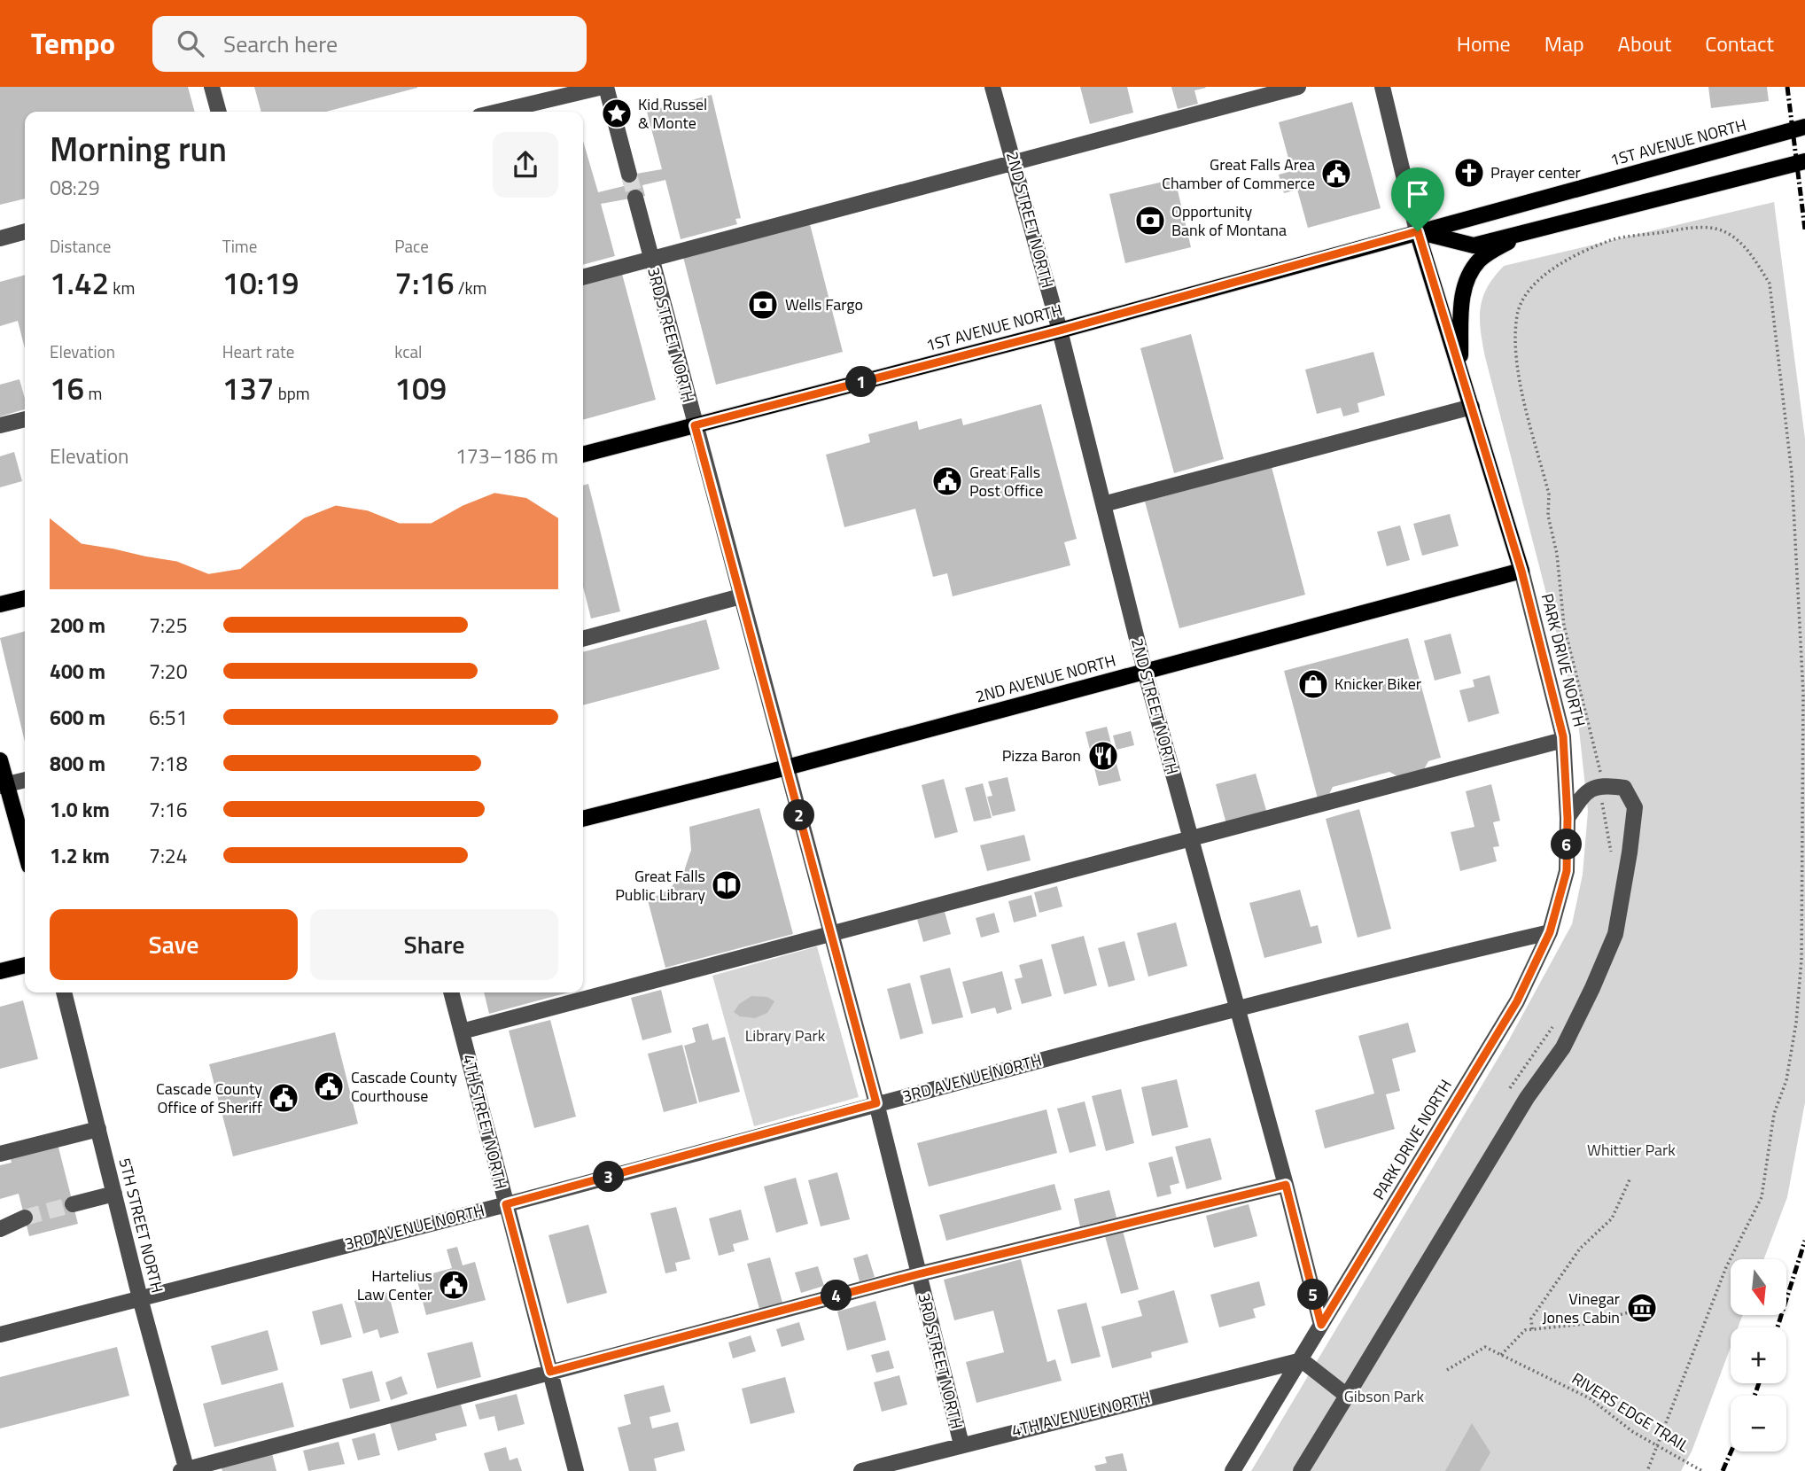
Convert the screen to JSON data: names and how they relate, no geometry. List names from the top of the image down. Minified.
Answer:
{"streets":{"main road":["1ST AVENUE NORTH","PARK DRIVE NORTH","2ND AVENUE NORTH"],"street":["2ND STREET NORTH","3RD STREET NORTH","3RD AVENUE NORTH","4TH STREET NORTH","5TH STREET NORTH","4TH AVENUE NORTH"],"path":["RIVERS EDGE TRAIL"]},"crossings":[["1ST AVENUE NORTH","2ND STREET NORTH"],["1ST AVENUE NORTH","3RD STREET NORTH"],["1ST AVENUE NORTH","PARK DRIVE NORTH"],["2ND STREET NORTH","PARK DRIVE NORTH"],["2ND STREET NORTH","2ND AVENUE NORTH"],["2ND STREET NORTH","3RD AVENUE NORTH"],["3RD STREET NORTH","2ND AVENUE NORTH"],["3RD STREET NORTH","3RD AVENUE NORTH"],["3RD STREET NORTH","4TH AVENUE NORTH"],["PARK DRIVE NORTH","2ND AVENUE NORTH"],["PARK DRIVE NORTH","3RD AVENUE NORTH"],["PARK DRIVE NORTH","4TH AVENUE NORTH"],["3RD AVENUE NORTH","4TH STREET NORTH"],["3RD AVENUE NORTH","5TH STREET NORTH"]],"parks":["Library Park","Whittier Park","Gibson Park"],"places":{"place":["Kid Russel & Monte"],"church":["Prayer center"],"public building":["Great Falls Area Chamber of Commerce","Great Falls Post Office","Cascade County Courthouse","Cascade County Office of Sheriff","Hartelius Law Center"],"bank":["Opportunity Bank of Montana","Wells Fargo"],"shop":["Knicker Biker"],"restaurant":["Pizza Baron"],"library":["Great Falls Public Library"],"museum":["Vinegar Jones Cabin"]},"north":"bottom","page":{"header":"Tempo","search":"Search here","nav":["Home","Map","About","Contact"],"heading":["Morning run","08:29"],"stats":[["Distance","1.42 km"],["Time","10:19"],["Pace","7:16 /km"],["Elevation","16 m"],["Heart rate","137 bpm"],["kcal","109"]],"pins":["1","2","6","3","5","4"],"chart":["Elevation","173–186 m"],"list":[{"name":"200 m","note":"7:25"},{"name":"400 m","note":"7:20"},{"name":"600 m","note":"6:51"},{"name":"800 m","note":"7:18"},{"name":"1.0 km","note":"7:16"},{"name":"1.2 km","note":"7:24"}],"buttons":["Save","Share"],"map_buttons":["+","−"]}}
